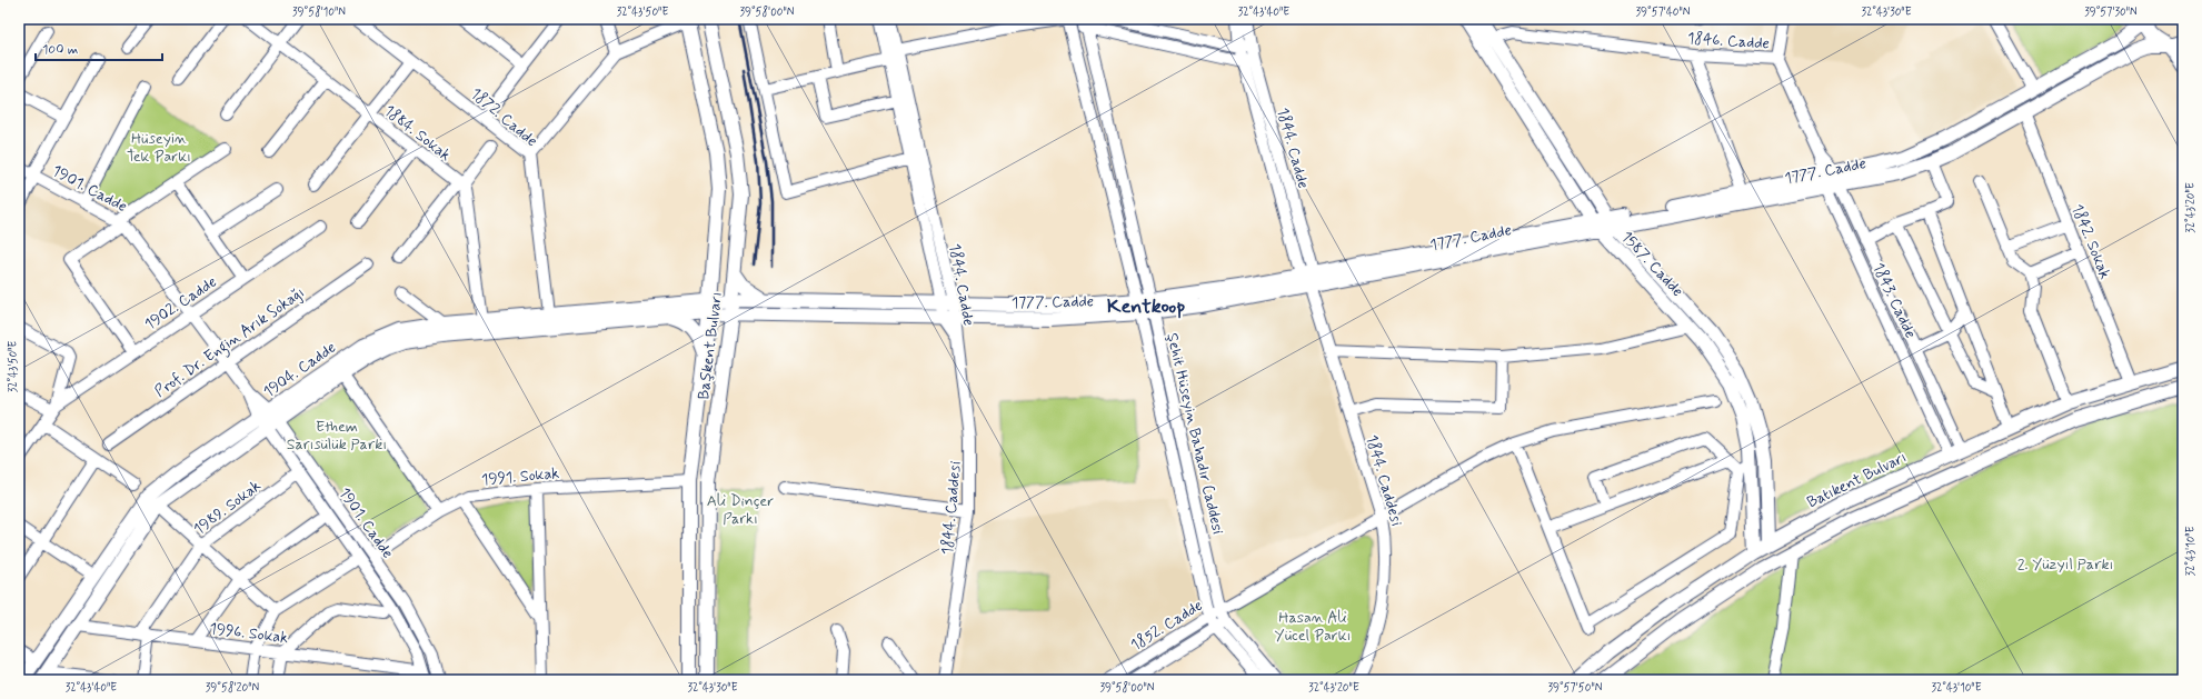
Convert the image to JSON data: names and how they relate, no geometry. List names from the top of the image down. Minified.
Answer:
{"streets":{"main road":["1777. Cadde","1587. Cadde","Başkent Bulvarı","1904. Cadde","Batıkent Bulvarı"],"street":["1846. Cadde","1872. Cadde","1884. Sokak","1844. Cadde","1901. Cadde","1842. Sokak","1843. Cadde","1902. Cadde","Prof. Dr. Engin Arık Sokağı","Şehit Hüseyin Bahadır Caddesi","1991. Sokak","1844. Caddesi","1989. Sokak","1852. Cadde","1996. Sokak"]},"crossings":[["1846. Cadde","1587. Cadde"],["1846. Cadde","1843. Cadde"],["1872. Cadde","1904. Cadde"],["1844. Cadde","1777. Cadde"],["1844. Cadde","1844. Caddesi"],["1777. Cadde","1842. Sokak"],["1777. Cadde","1587. Cadde"],["1777. Cadde","1843. Cadde"],["1777. Cadde","Başkent Bulvarı"],["1777. Cadde","1904. Cadde"],["1777. Cadde","Şehit Hüseyin Bahadır Caddesi"],["1777. Cadde","1844. Caddesi"],["1901. Cadde","1902. Cadde"],["1901. Cadde","Prof. Dr. Engin Arık Sokağı"],["1901. Cadde","1904. Cadde"],["1901. Cadde","1991. Sokak"],["1842. Sokak","Batıkent Bulvarı"],["1587. Cadde","Batıkent Bulvarı"],["1843. Cadde","Batıkent Bulvarı"],["Başkent Bulvarı","1904. Cadde"],["Başkent Bulvarı","1991. Sokak"],["1904. Cadde","1996. Sokak"],["Şehit Hüseyin Bahadır Caddesi","1852. Cadde"],["1844. Caddesi","1852. Cadde"],["1989. Sokak","1996. Sokak"]],"districts":["Kentkoop"],"parks":["Hüseyin Tek Parkı","Ethem Sarısülük Parkı","Ali Dinçer Parkı","2. Yüzyıl Parkı","Hasan Ali Yücel Parkı"],"scale_bar":"100 m","coordinates":["39°58'10\"N","32°43'50\"E","39°58'00\"N","32°43'40\"E","39°57'40\"N","32°43'30\"E","39°57'30\"N","32°43'20\"E","32°43'10\"E","39°58'20\"N","39°57'50\"N"]}
